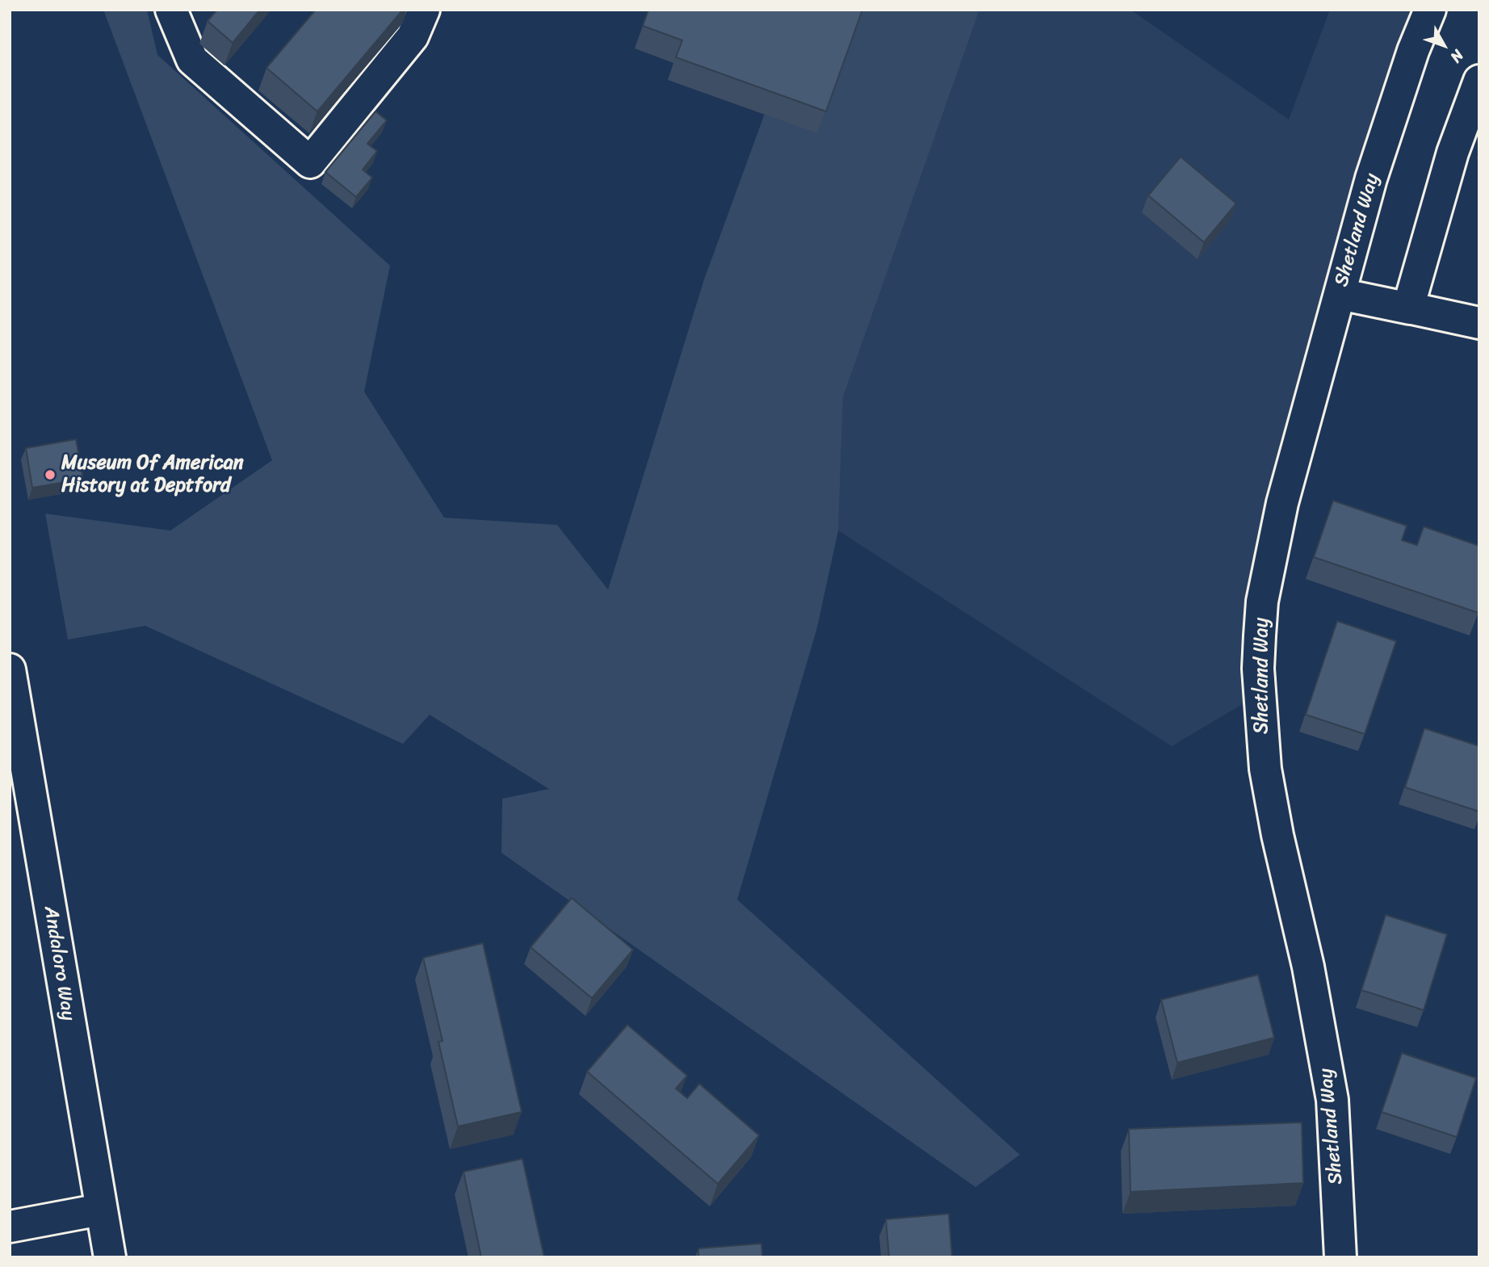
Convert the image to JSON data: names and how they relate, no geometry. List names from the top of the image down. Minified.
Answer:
{"streets":{"street":["Shetland Way","Andaloro Way"]},"places":["Museum Of American History at Deptford"],"north":"bottom right"}
